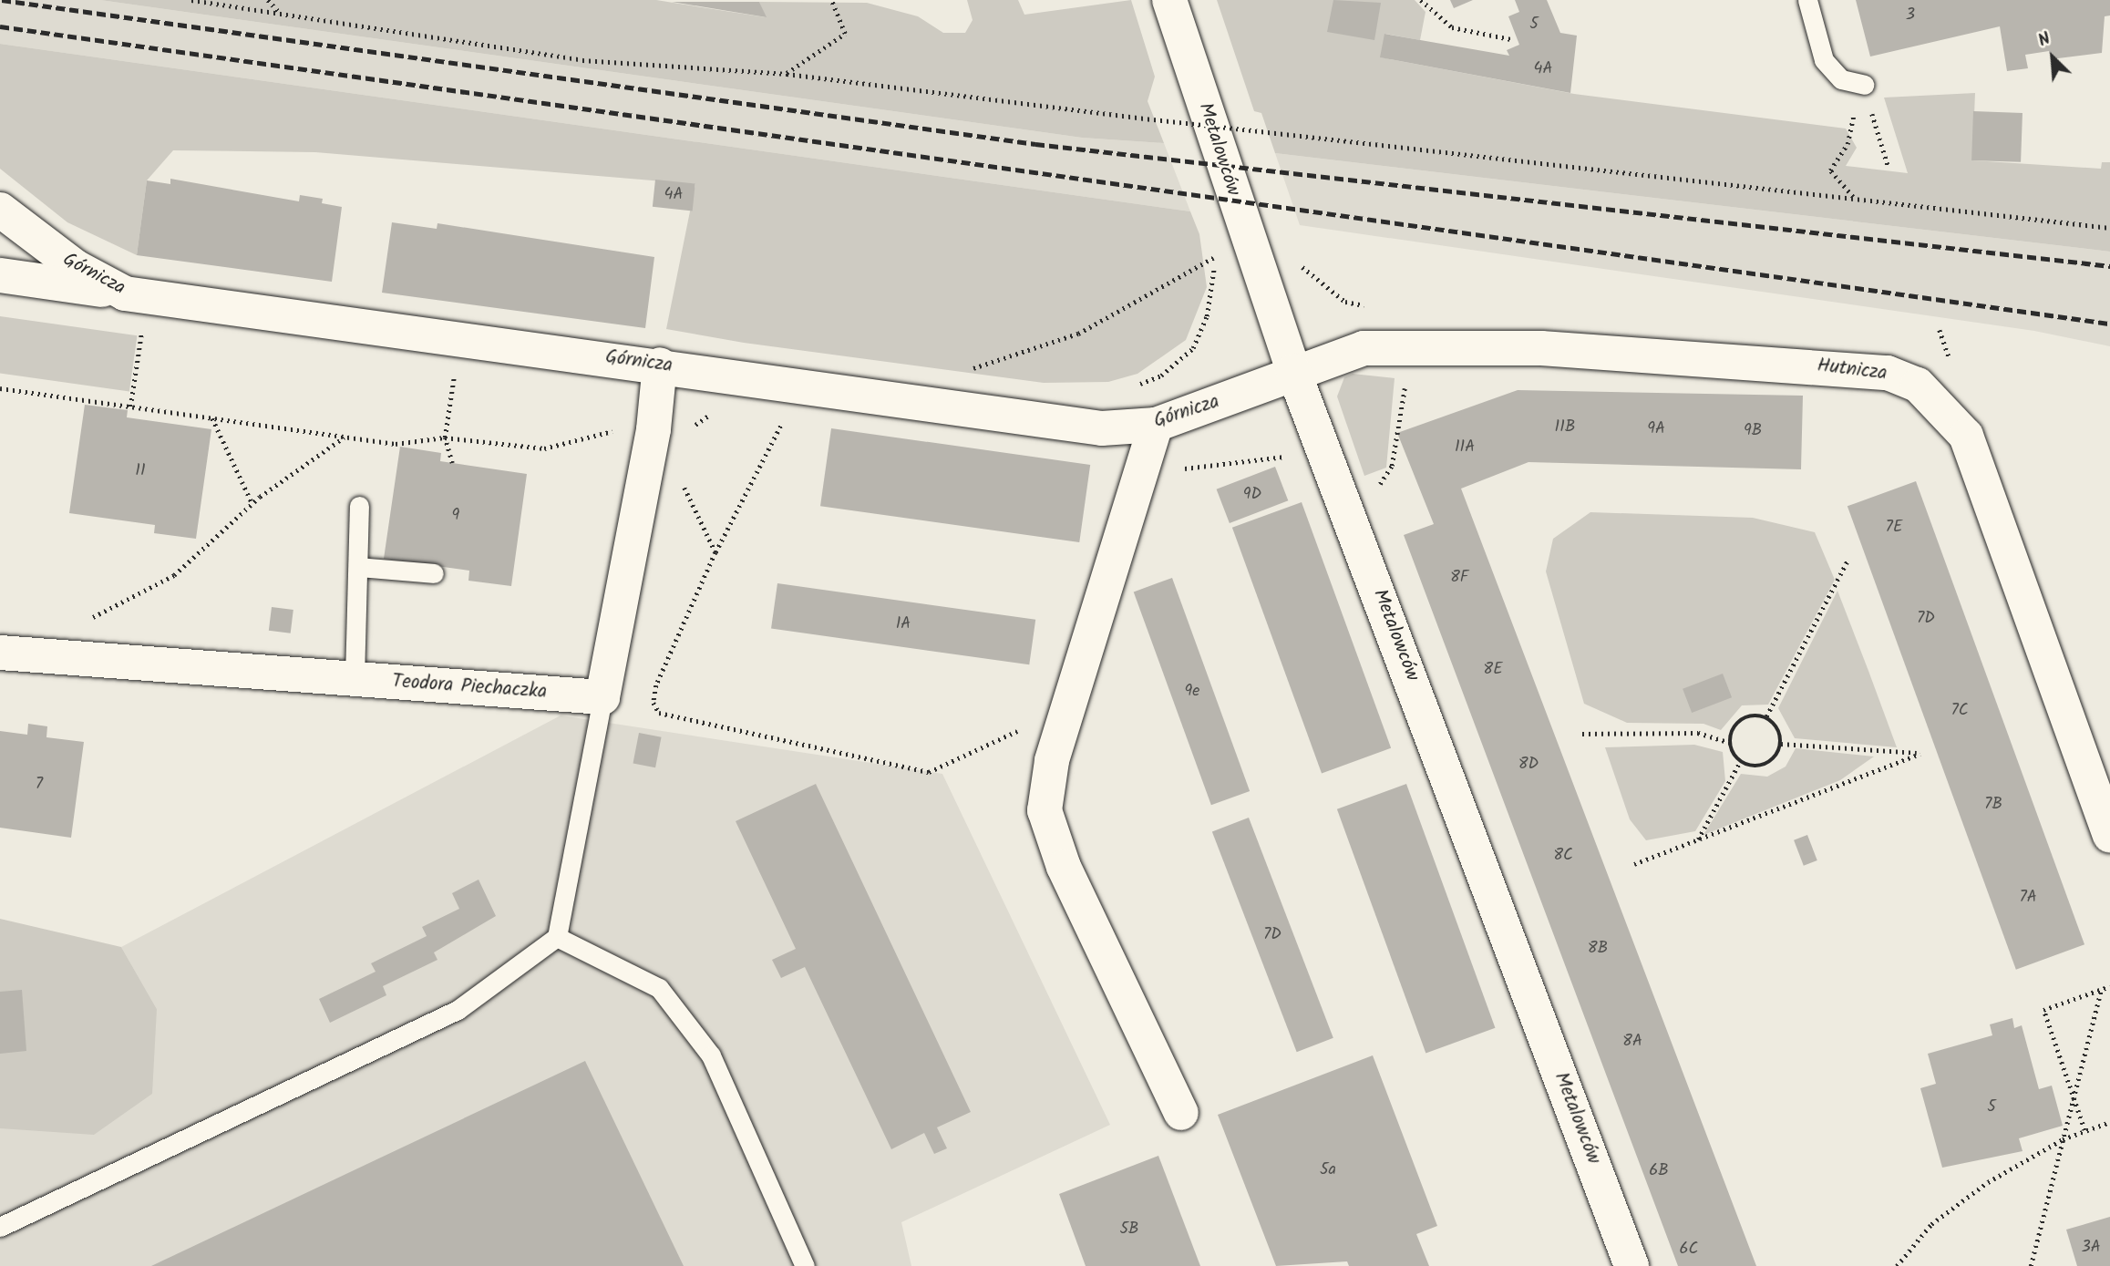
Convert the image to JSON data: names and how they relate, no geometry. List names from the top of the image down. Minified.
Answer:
{"streets":{"street":["Metalowców","Górnicza","Hutnicza","Teodora Piechaczka"]},"crossings":[["Metalowców","Górnicza"],["Metalowców","Hutnicza"],["Górnicza","Hutnicza"]],"house_numbers":["3","5","4A","4A","11B","9A","9B","11A","11","9D","9","7E","8F","7D","1A","8E","9e","7C","8D","7","7B","8C","7A","7D","8B","8A","5","5a","6B","5B","3A","6C"],"north":"top left"}
